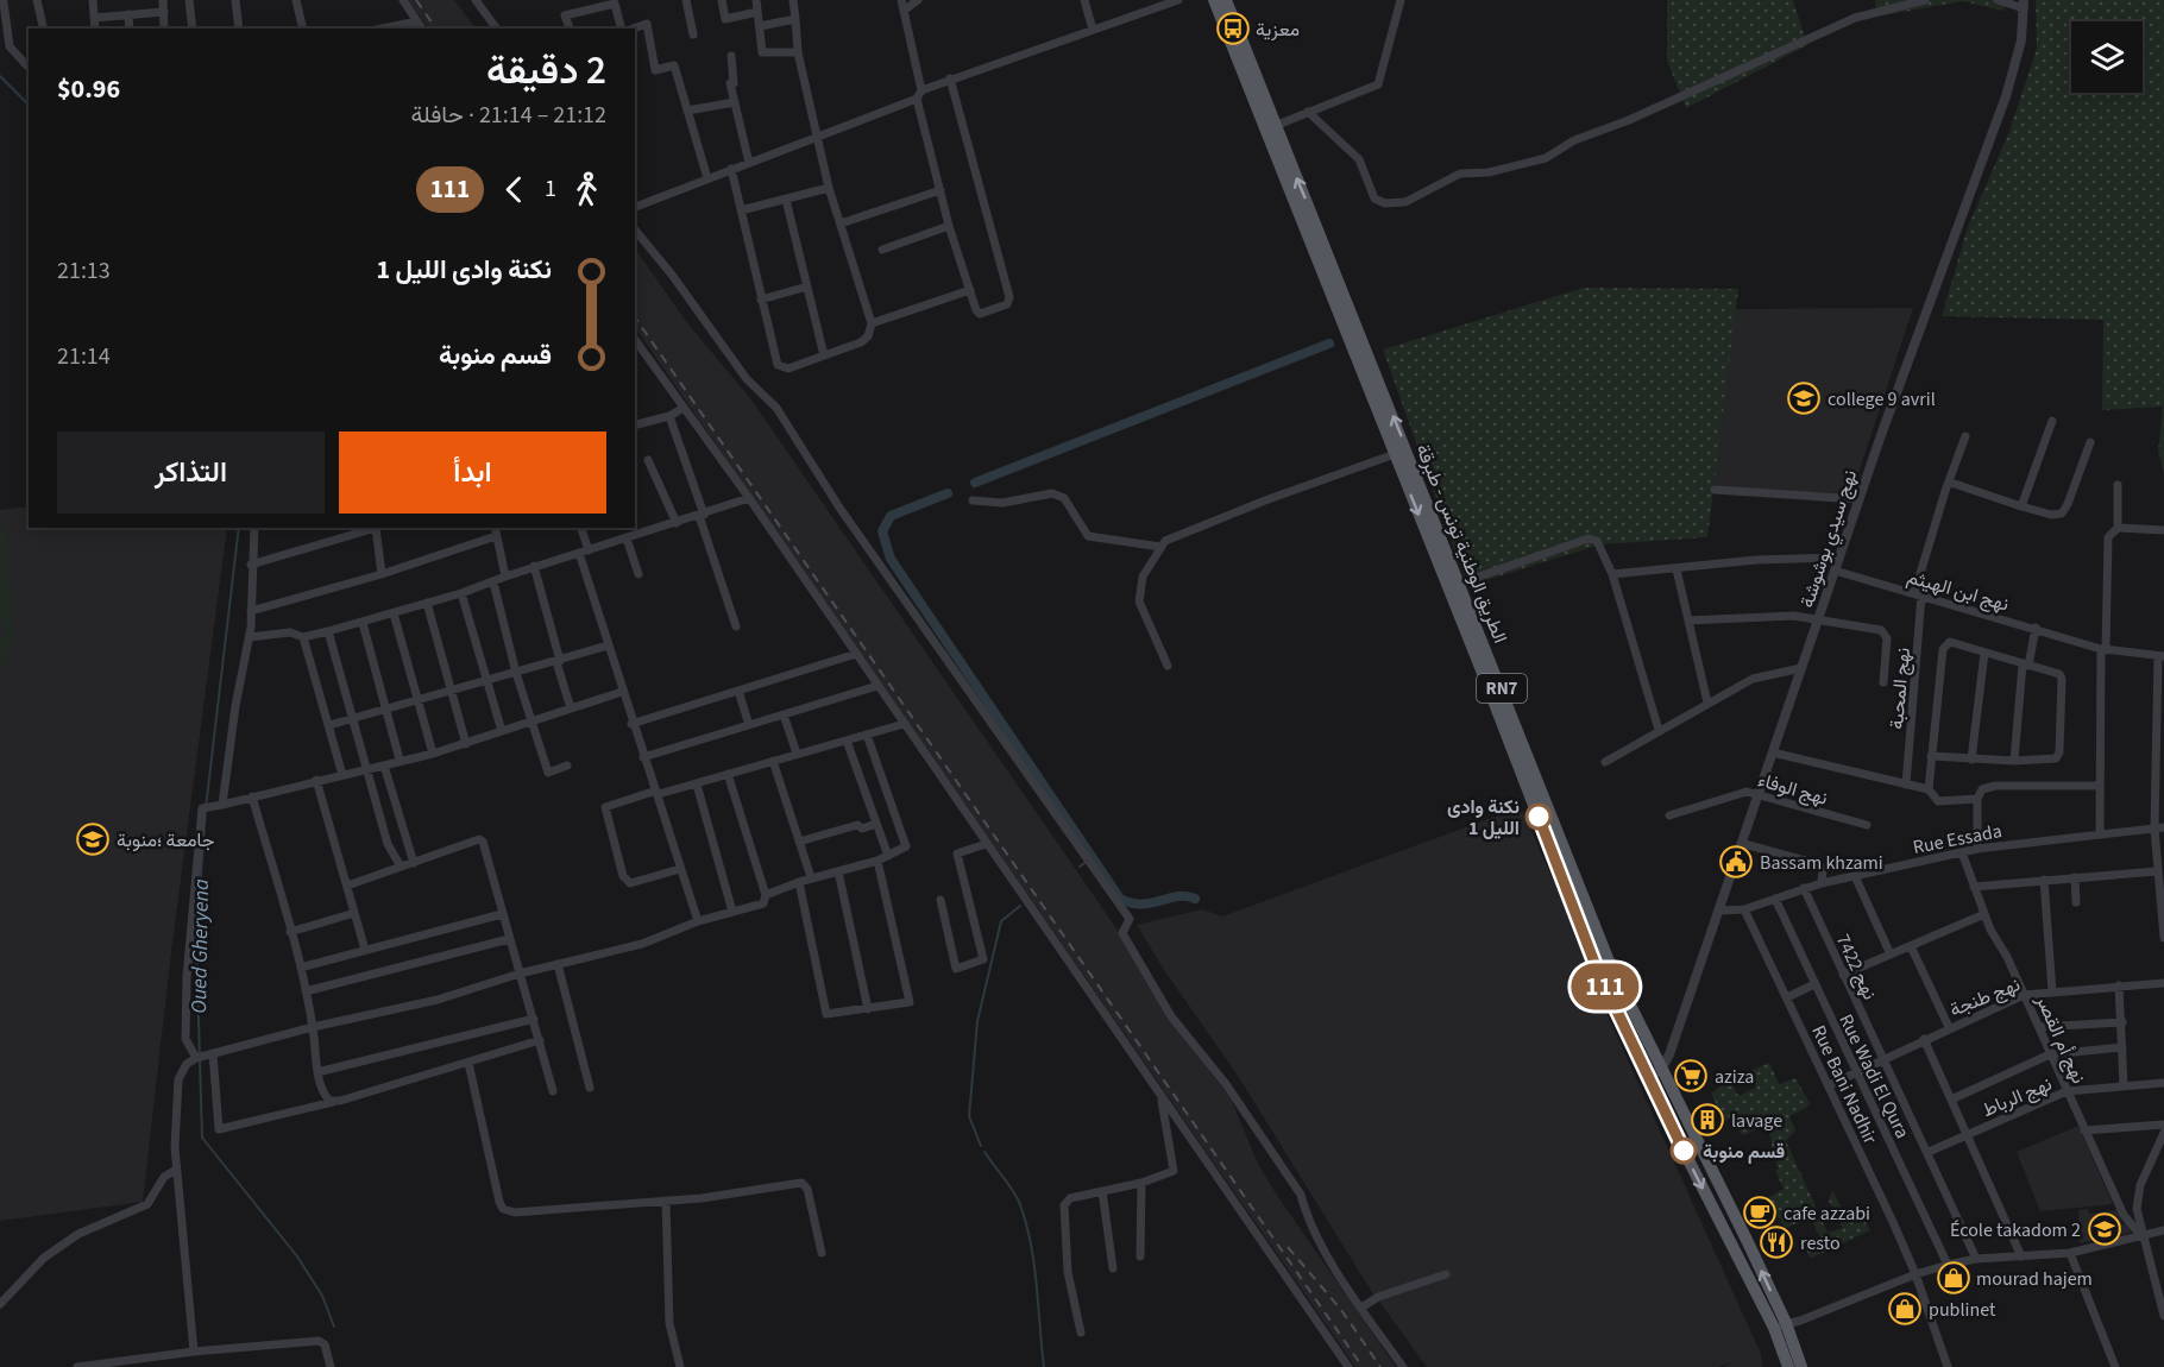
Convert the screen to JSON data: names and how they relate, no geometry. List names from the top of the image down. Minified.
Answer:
{"streets":{"main road":["الطريق الوطنية تونس - طبرقة","RN7"],"street":["نهج سيدي بوشوشة","نهج ابن الهيثم","نهج المحبة","نهج الوفاء","Rue Essada","نهج 7422","نهج طنجة","نهج أم القصر","Rue Wadi El Qura","Rue Bani Nadhir","نهج الرباط"]},"crossings":[["نهج سيدي بوشوشة","الطريق الوطنية تونس - طبرقة"],["نهج سيدي بوشوشة","نهج ابن الهيثم"],["نهج سيدي بوشوشة","نهج الوفاء"],["نهج سيدي بوشوشة","Rue Essada"],["نهج ابن الهيثم","نهج المحبة"],["Rue Essada","نهج 7422"],["Rue Essada","نهج أم القصر"],["Rue Essada","Rue Wadi El Qura"],["Rue Essada","Rue Bani Nadhir"],["نهج 7422","نهج طنجة"],["نهج 7422","نهج الرباط"],["نهج طنجة","نهج أم القصر"],["نهج طنجة","Rue Wadi El Qura"],["نهج طنجة","Rue Bani Nadhir"],["نهج أم القصر","نهج الرباط"]],"water":["Oued Gheryena"],"places":{"bus stop":["معزية"],"school or university":["college 9 avril","جامعة ؛منوبة","École takadom 2"],"other":["نكنة وادى الليل 1","قسم منوبة"],"public building":["Bassam khzami"],"supermarket":["aziza"],"building":["lavage"],"cafe":["cafe azzabi"],"restaurant":["resto"],"shop":["mourad hajem","publinet"]},"lines":["bus line 111"],"page":{"on_map":"111","heading":["2 دقيقة","21:12 – 21:14 · حافلة","$0.96"],"legs":["1","111"],"list":[{"name":"نكنة وادى الليل 1","value":"21:13"},{"name":"قسم منوبة","value":"21:14"}],"buttons":["ابدأ","التذاكر"]}}
